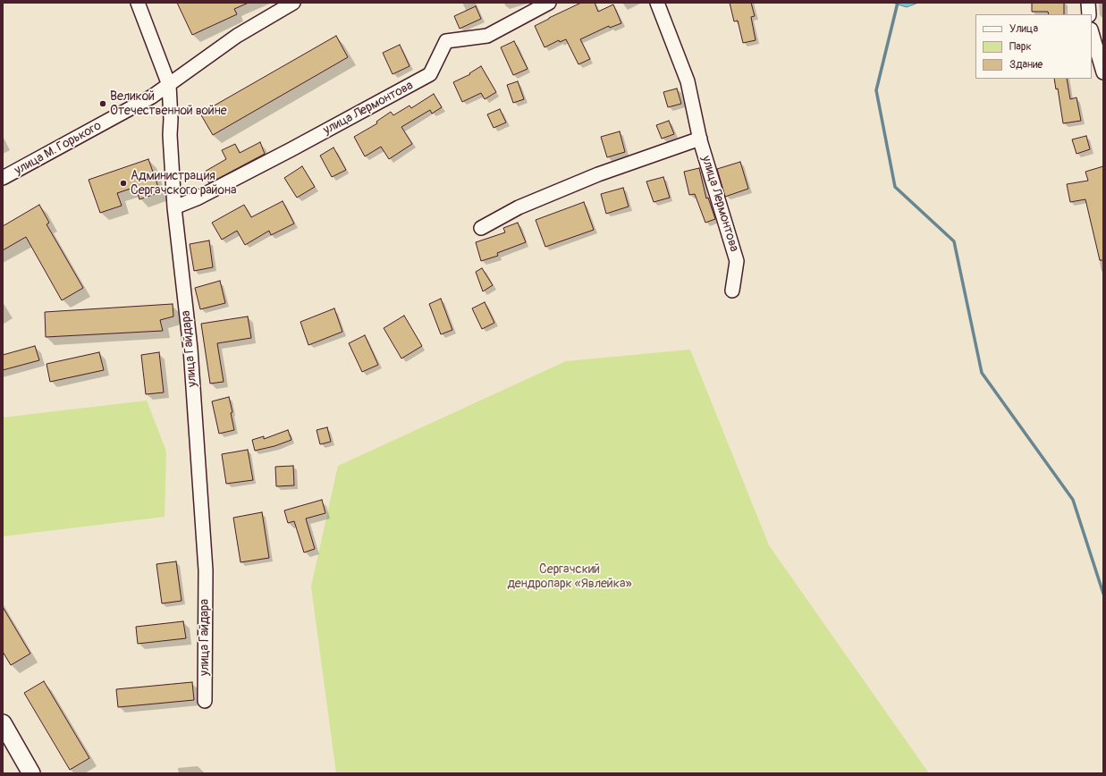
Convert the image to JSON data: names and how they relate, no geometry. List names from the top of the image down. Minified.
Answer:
{"streets":{"street":["улица Лермонтова","улица М. Горького","улица Гайдара"]},"crossings":[["улица Лермонтова","улица Гайдара"],["улица М. Горького","улица Гайдара"]],"parks":["Сергачский дендропарк «Явлейка»"],"places":["Великой Отечественной войне","Администрация Сергачского района"],"legend":["Улица","Парк","Здание"]}
